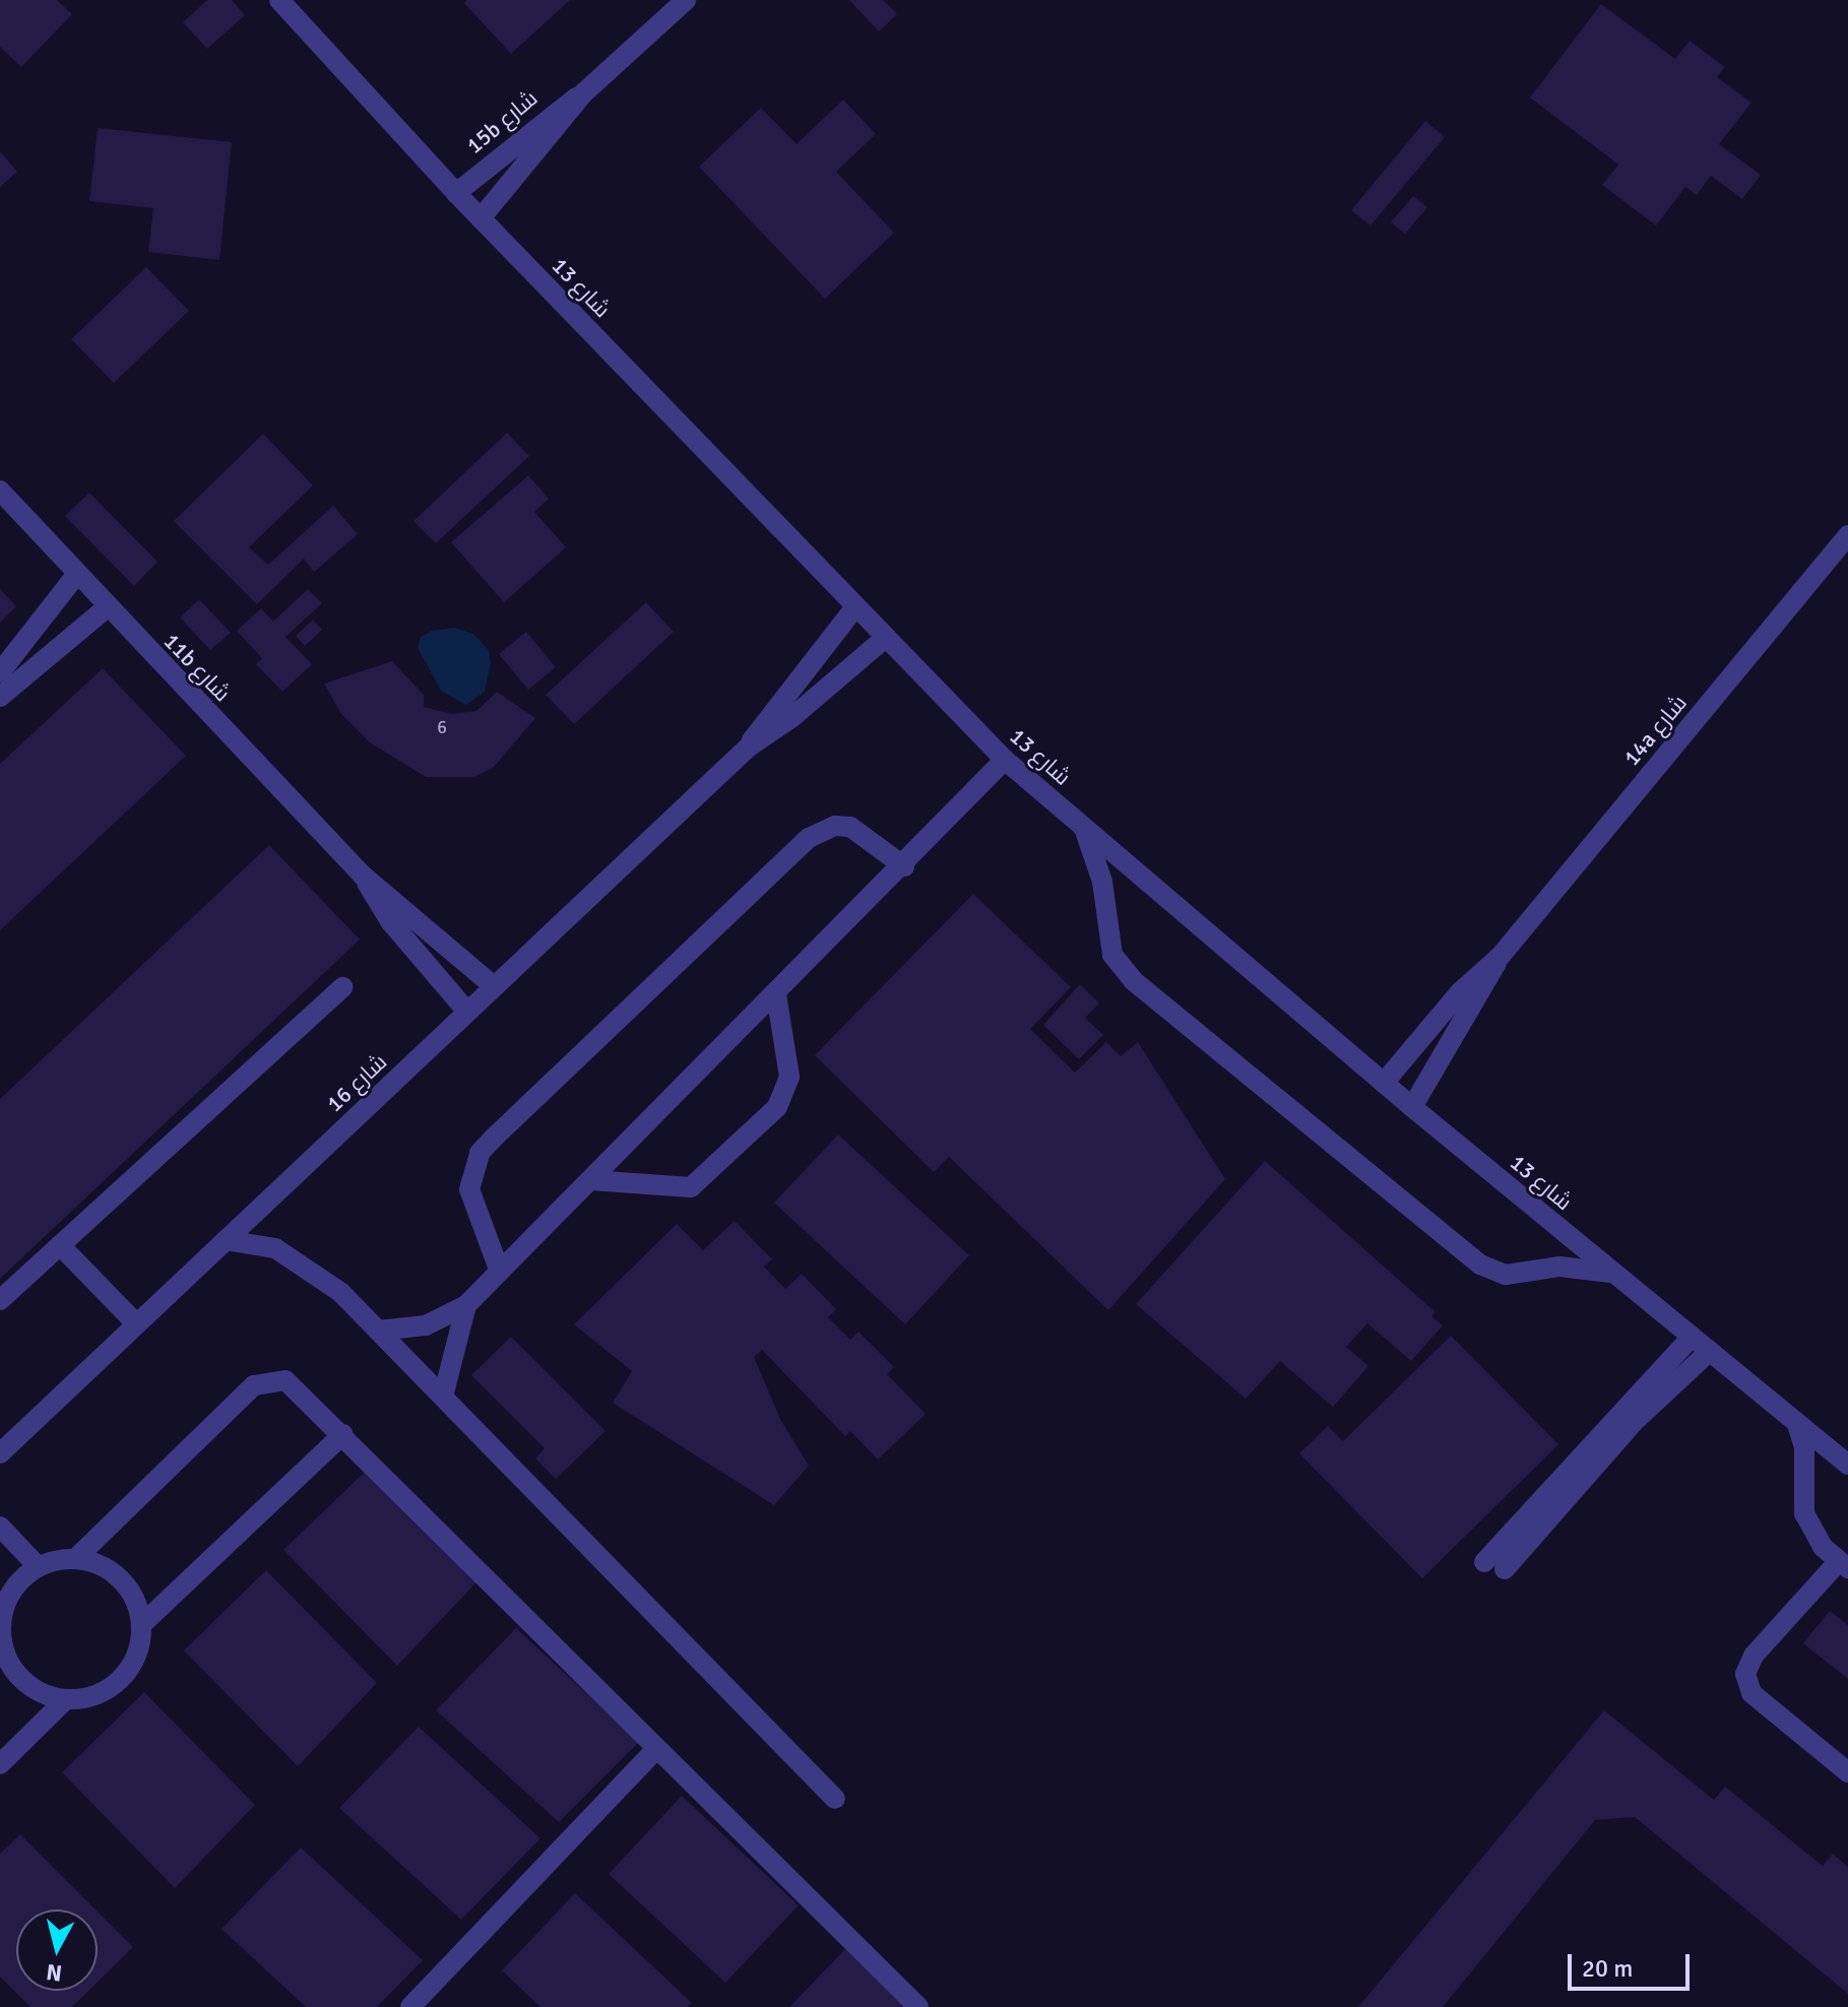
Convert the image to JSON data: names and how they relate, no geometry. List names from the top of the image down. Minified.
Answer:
{"streets":{"street":["15b شارع","شارع 13","11b شارع","14a شارع","شارع 16"]},"crossings":[["15b شارع","شارع 13"],["شارع 13","14a شارع"],["شارع 13","شارع 16"],["11b شارع","شارع 16"]],"house_numbers":["6"],"scale_bar":"20 m","north":"bottom"}
